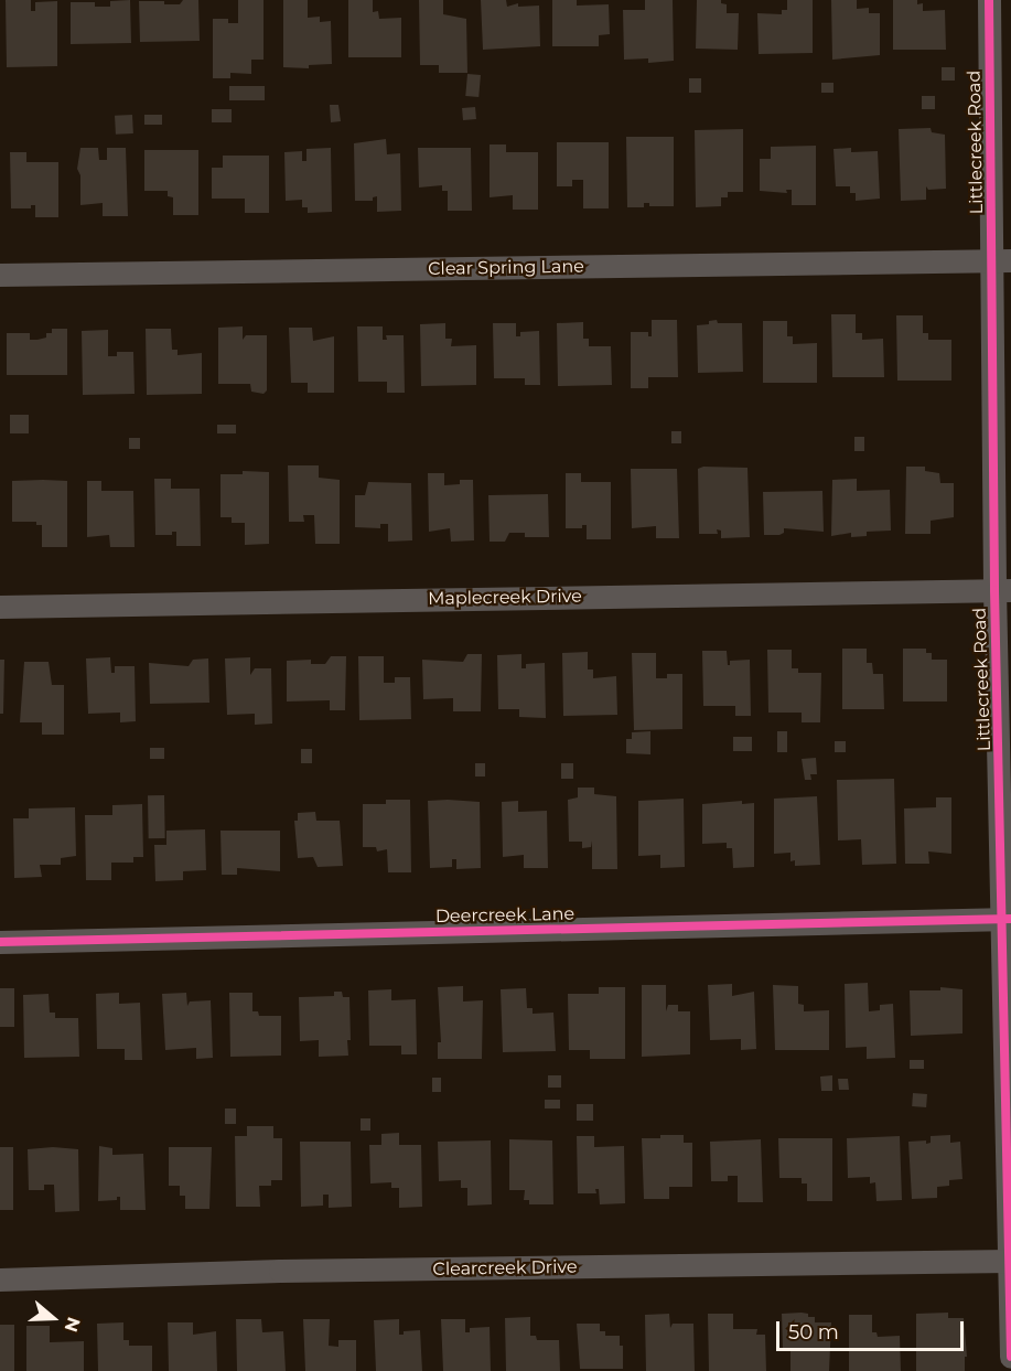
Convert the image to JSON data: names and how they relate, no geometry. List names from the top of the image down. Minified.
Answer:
{"streets":{"street":["Littlecreek Road","Clear Spring Lane","Maplecreek Drive","Deercreek Lane","Clearcreek Drive"]},"crossings":[["Littlecreek Road","Clear Spring Lane"],["Littlecreek Road","Maplecreek Drive"],["Littlecreek Road","Deercreek Lane"],["Littlecreek Road","Clearcreek Drive"]],"scale_bar":"50 m","north":"right"}
